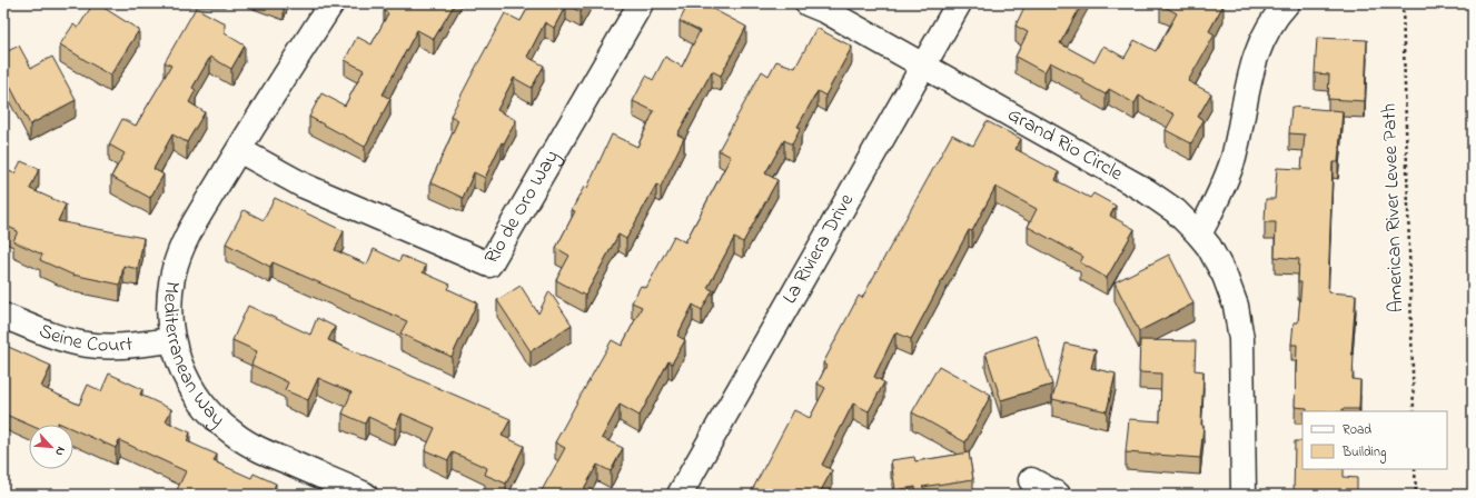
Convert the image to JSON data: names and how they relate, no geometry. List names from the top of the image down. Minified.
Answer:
{"streets":{"street":["Grand Rio Circle","Rio de Oro Way","La Riviera Drive","Seine Court","Mediterranean Way"],"path":["American River Levee Path"]},"crossings":[["Grand Rio Circle","La Riviera Drive"],["Rio de Oro Way","Mediterranean Way"],["Seine Court","Mediterranean Way"]],"legend":["Road","Building"],"north":"bottom right"}
